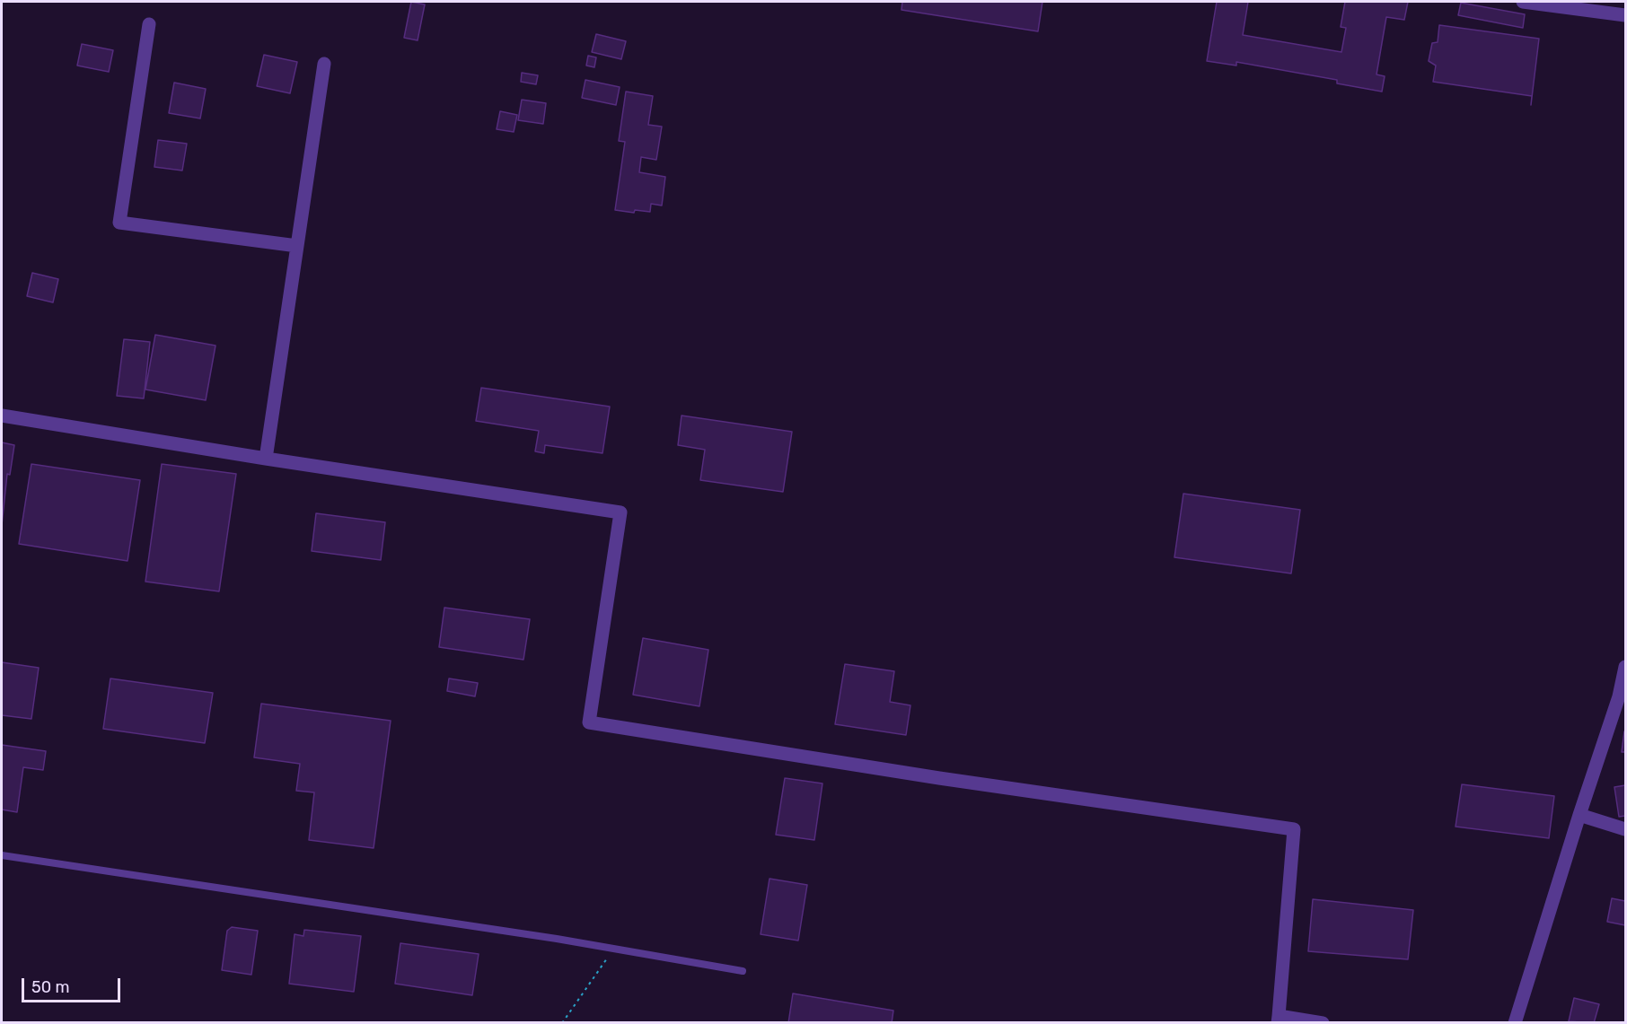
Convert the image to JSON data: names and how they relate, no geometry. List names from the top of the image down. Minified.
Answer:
{"scale_bar":"50 m"}
